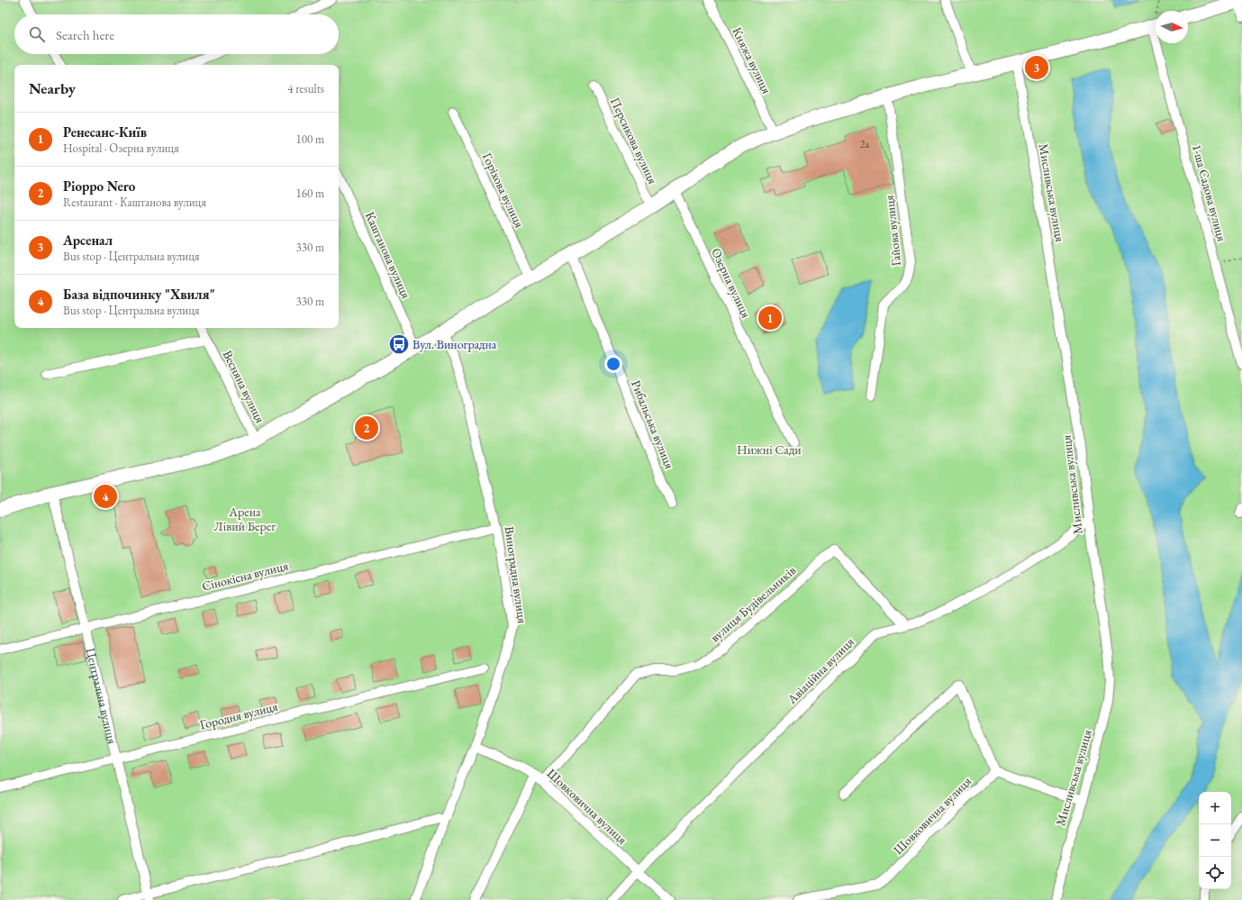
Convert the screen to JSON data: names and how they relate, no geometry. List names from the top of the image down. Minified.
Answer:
{"streets":{"street":["Княжа вулиця","Персикова вулиця","Горіхова вулиця","Мисливська вулиця","1-ша Садова вулиця","Гайова вулиця","Каштанова вулиця","Озерна вулиця","Весняна вулиця","Рибальська вулиця","Виноградна вулиця","Сінокісна вулиця","вулиця Будівельників","Авіаційна вулиця","Центральна вулиця","Городня вулиця","Шовковична вулиця"]},"crossings":[["Мисливська вулиця","Авіаційна вулиця"],["Виноградна вулиця","Сінокісна вулиця"],["Виноградна вулиця","Шовковична вулиця"],["Сінокісна вулиця","Центральна вулиця"],["вулиця Будівельників","Авіаційна вулиця"],["вулиця Будівельників","Шовковична вулиця"],["Авіаційна вулиця","Шовковична вулиця"],["Центральна вулиця","Городня вулиця"]],"parks":["Нижні Сади","Арена Лівий Берег"],"places":{"bus stop":["Вул. Виноградна"]},"house_numbers":["2а"],"north":"right","page":{"search":"Search here","pins":["3","1","2","4"],"heading":["Nearby","4 results"],"list":[{"mark":"1","name":"Ренесанс-Київ","note":"Hospital · Озерна вулиця","value":"100 m"},{"mark":"2","name":"Pioppo Nero","note":"Restaurant · Каштанова вулиця","value":"160 m"},{"mark":"3","name":"Арсенал","note":"Bus stop · Центральна вулиця","value":"330 m"},{"mark":"4","name":"База відпочинку \"Хвиля\"","note":"Bus stop · Центральна вулиця","value":"330 m"}],"map_buttons":["+","−"]}}
